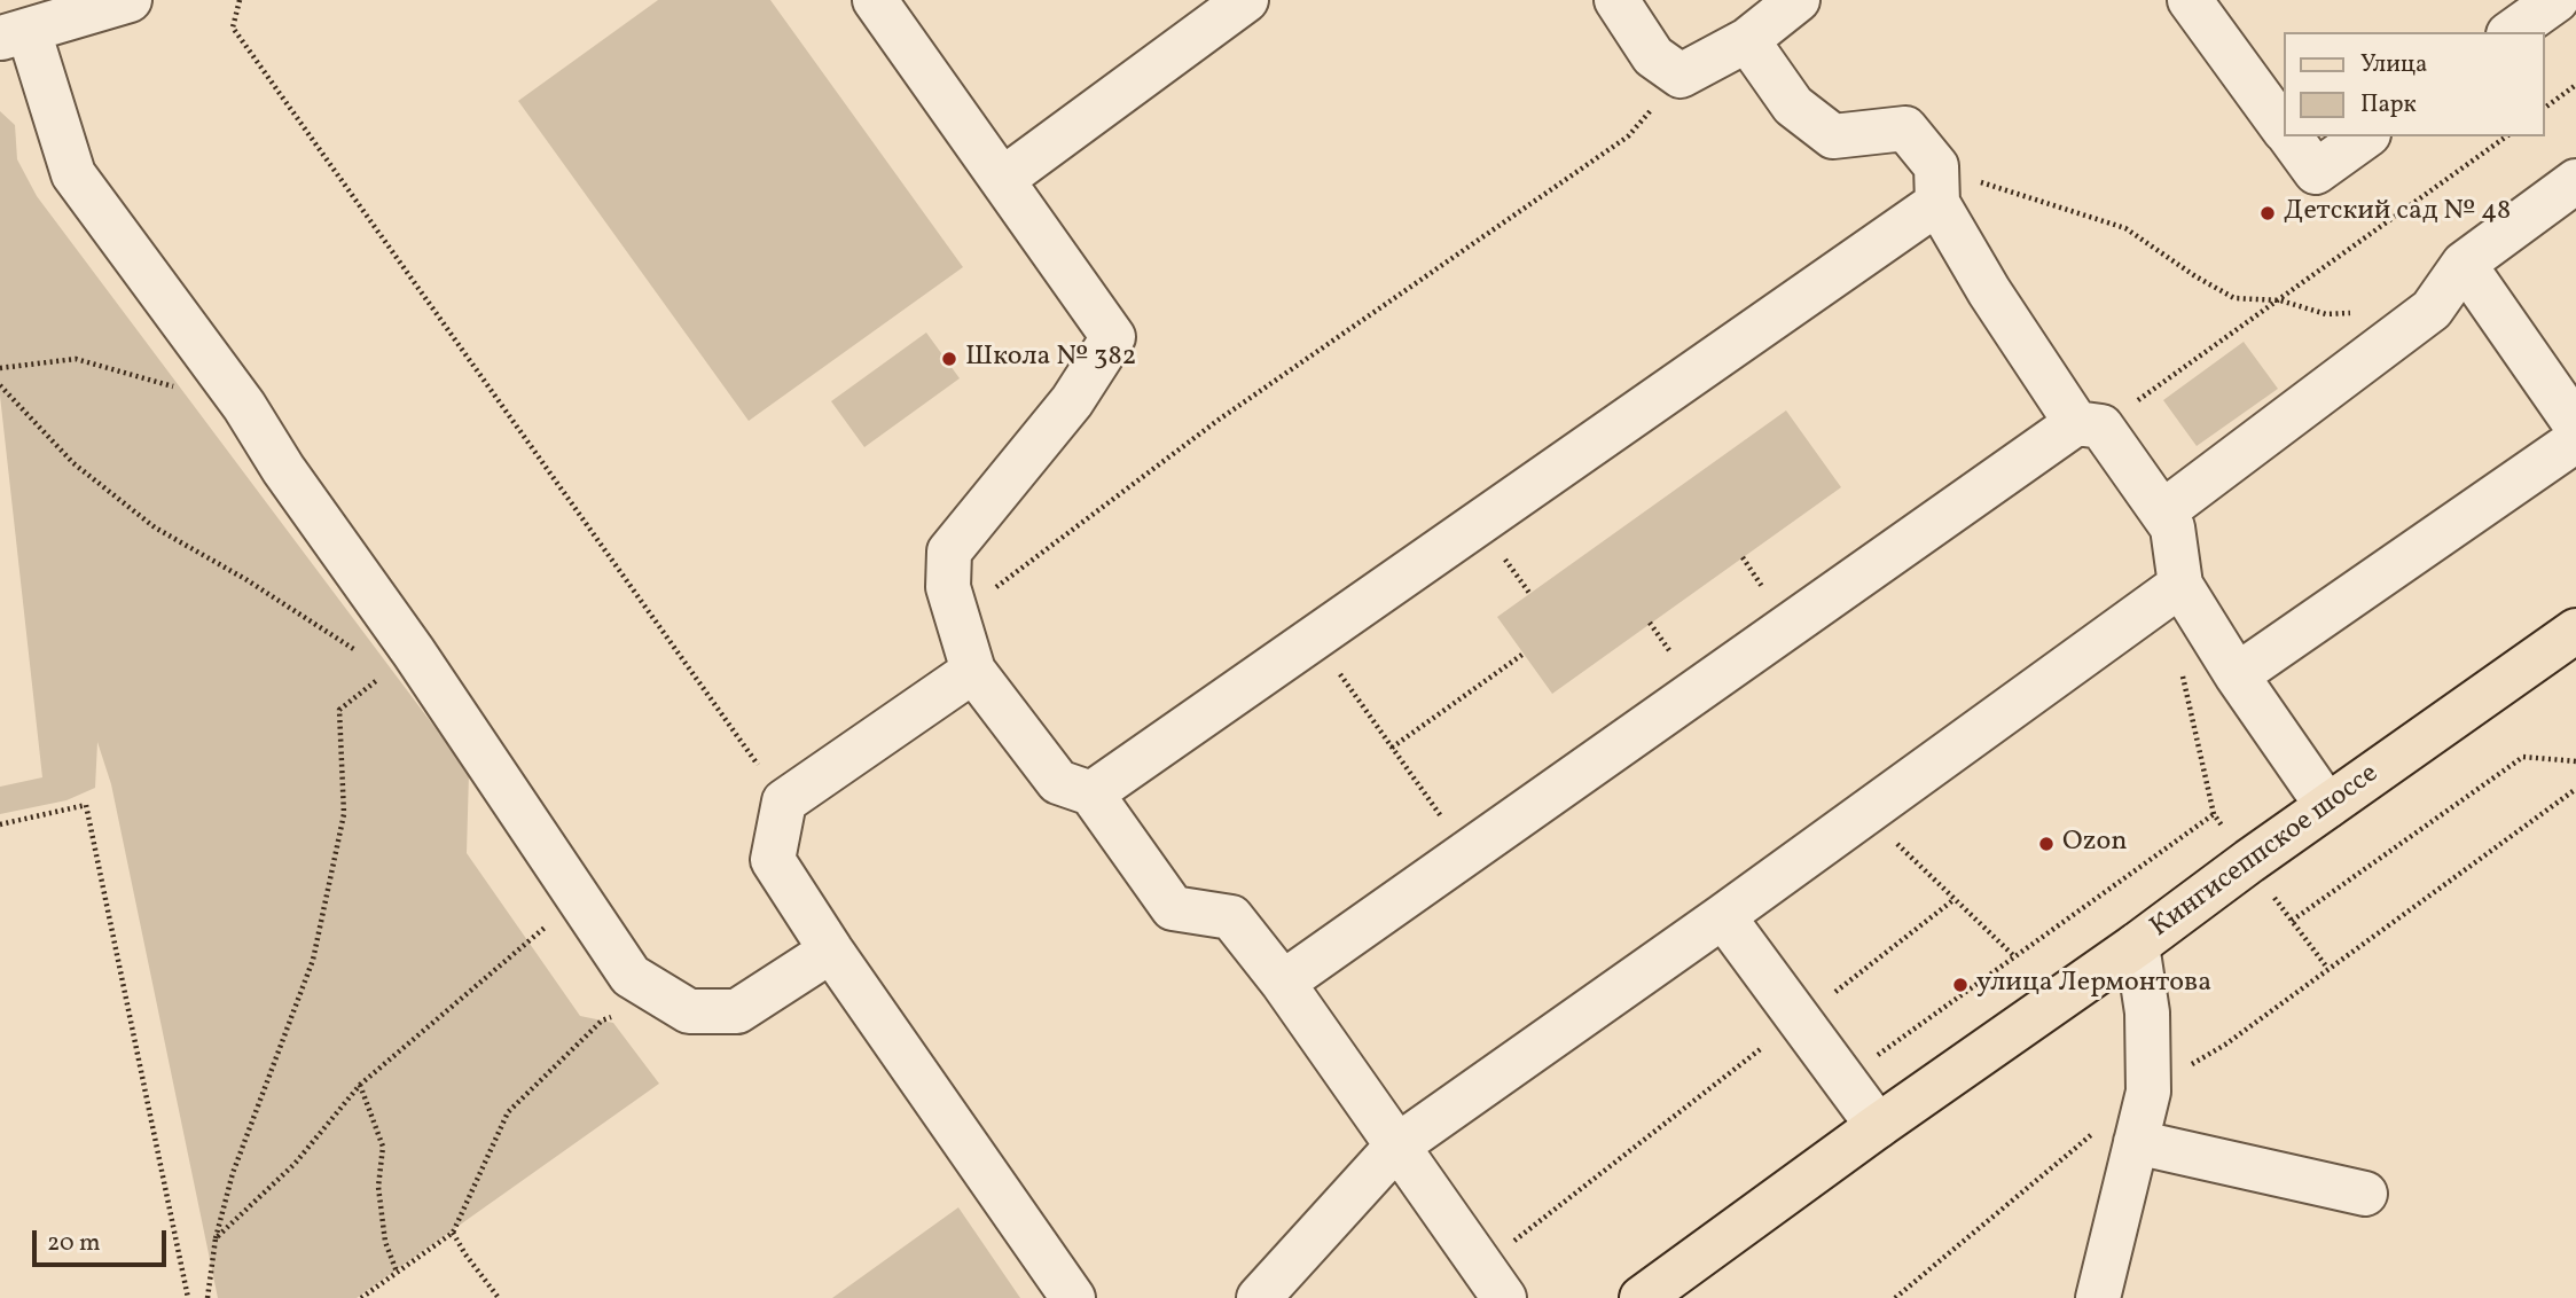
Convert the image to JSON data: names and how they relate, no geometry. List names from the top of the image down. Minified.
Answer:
{"streets":{"main road":["Кингисеппское шоссе"]},"places":["Детский сад № 48","Школа № 382","Ozon","улица Лермонтова"],"legend":["Улица","Парк"],"scale_bar":"20 m"}
